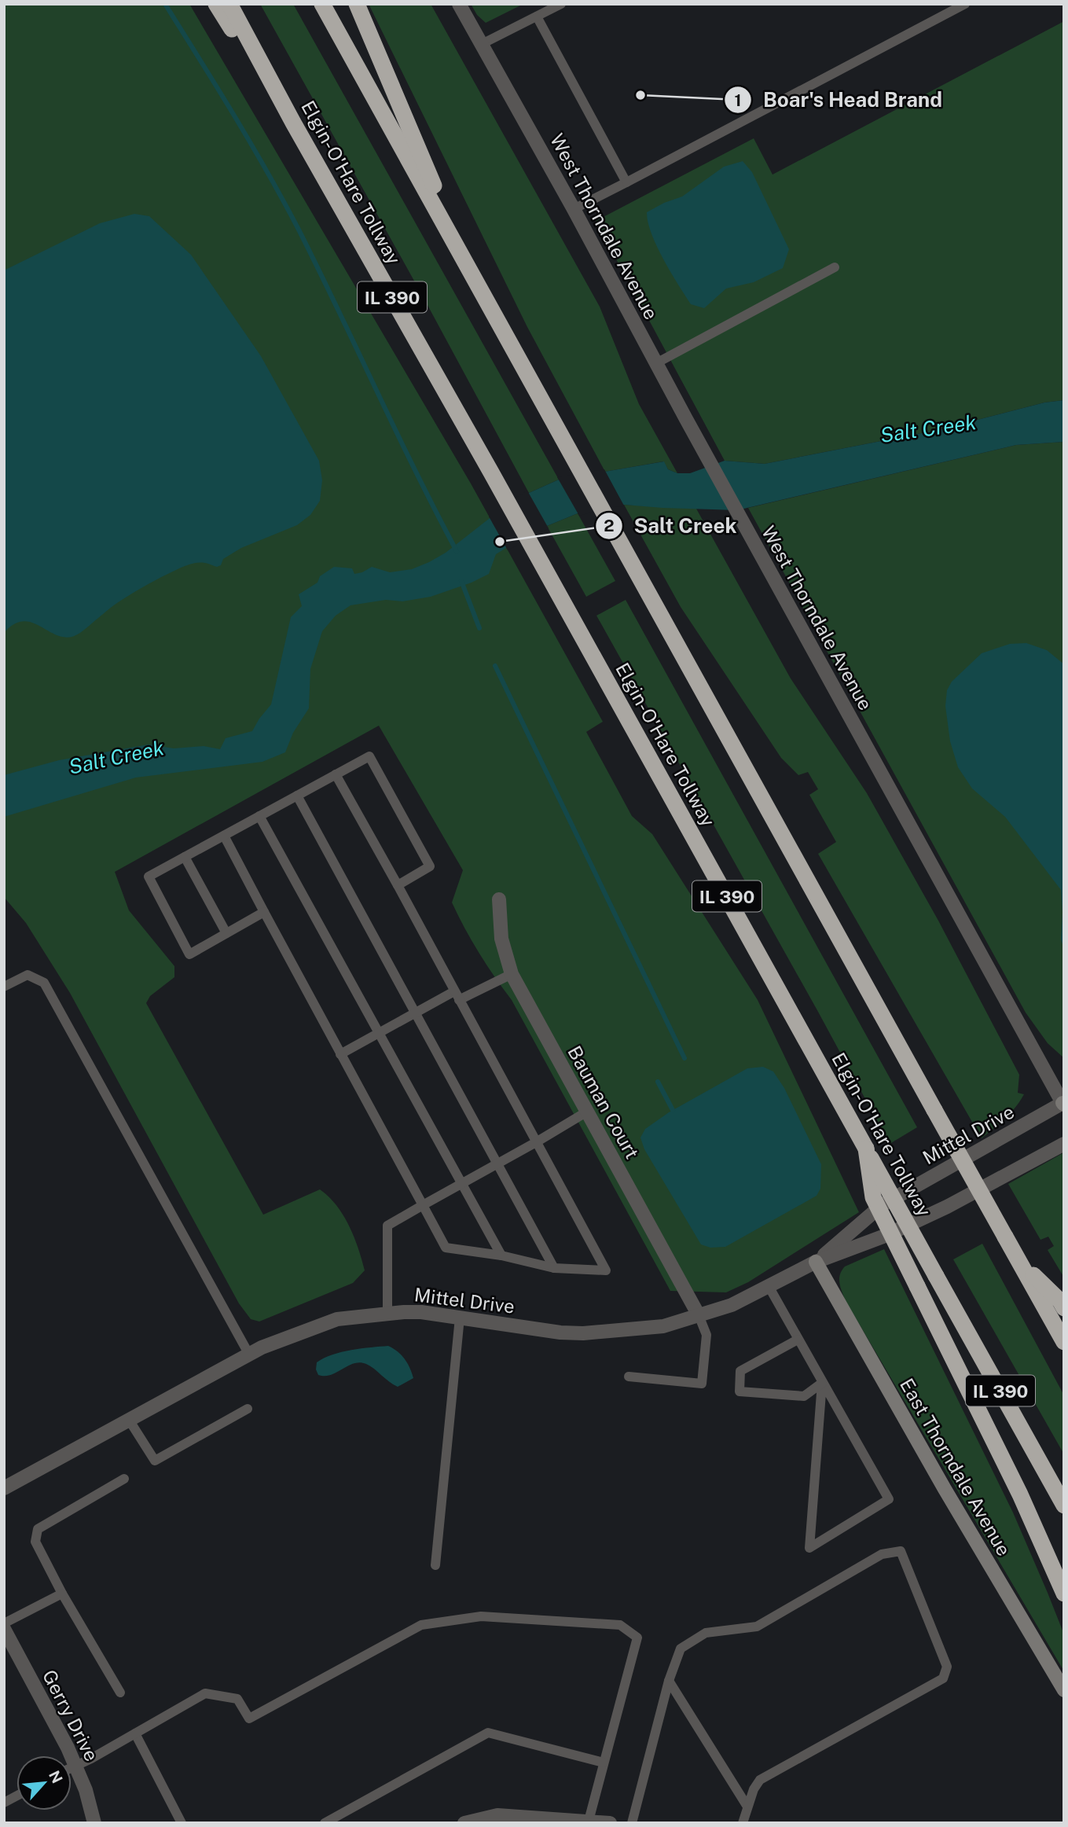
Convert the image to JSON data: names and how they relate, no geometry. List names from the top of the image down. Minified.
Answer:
{"streets":{"highway":["Elgin-O'Hare Tollway","IL 390"],"main road":["East Thorndale Avenue"],"street":["West Thorndale Avenue","Bauman Court","Mittel Drive","Gerry Drive"]},"crossings":[["West Thorndale Avenue","Mittel Drive"],["Bauman Court","Mittel Drive"],["Mittel Drive","East Thorndale Avenue"]],"water":["Salt Creek"],"places":["Boar's Head Brand","Salt Creek"],"north":"top right"}
